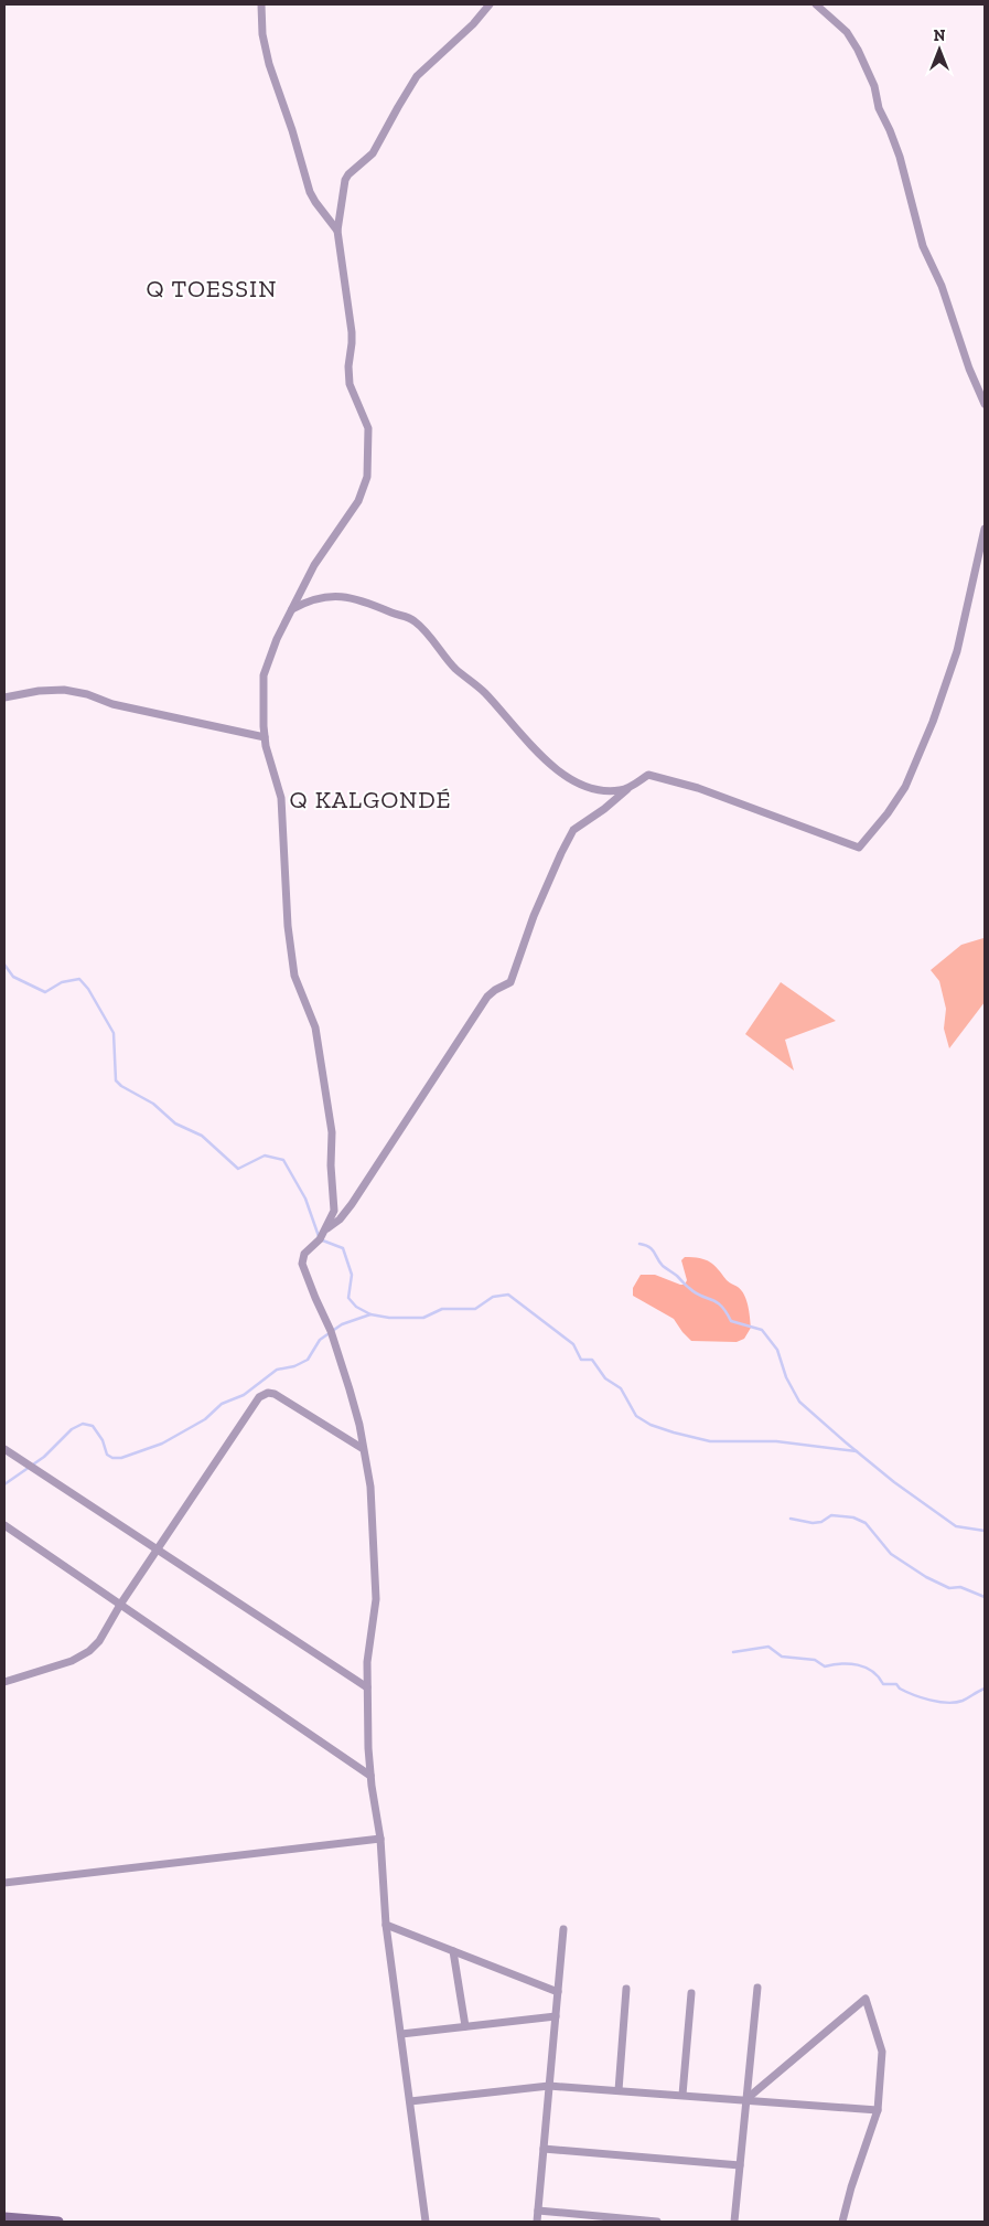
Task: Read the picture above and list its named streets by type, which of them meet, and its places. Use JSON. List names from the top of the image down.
{
  "districts": ["Q TOESSIN", "Q KALGONDÉ"],
  "north": "top"
}
